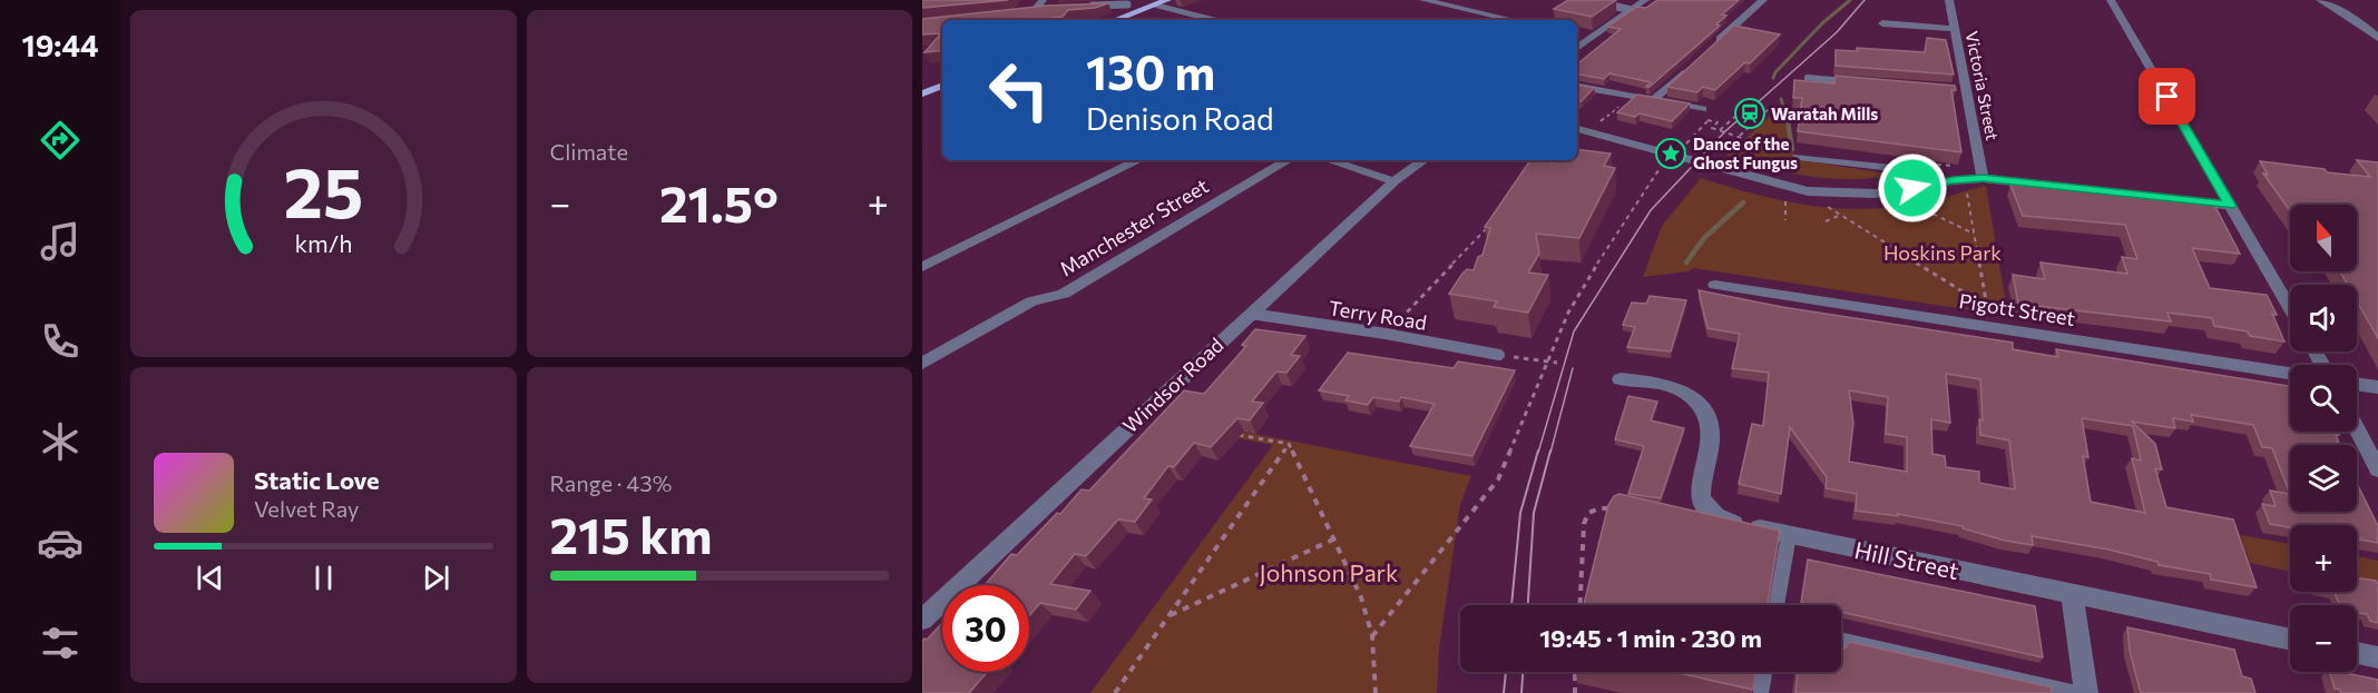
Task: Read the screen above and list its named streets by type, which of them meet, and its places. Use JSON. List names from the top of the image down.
{
  "streets": {
    "street": [
      "Victoria Street",
      "Manchester Street",
      "Pigott Street",
      "Windsor Road",
      "Hill Street"
    ],
    "lane": ["Terry Road"]
  },
  "crossings": [
    ["Terry Road", "Windsor Road"]
  ],
  "parks": ["Hoskins Park", "Johnson Park"],
  "places": {
    "station": ["Waratah Mills"],
    "place": ["Dance of the Ghost Fungus"]
  },
  "north": "top",
  "page": {
    "tabs": "19:44",
    "tile": [
      "Climate",
      ["Range · 43%", "215 km"]
    ],
    "turn": ["130 m", "Denison Road"],
    "heat": ["−", "21.5°", "+"],
    "map_buttons": ["+", "−"],
    "song": ["Static Love", "Velvet Ray"],
    "limit": "30",
    "trip": "19:45 · 1 min · 230 m",
    "gauge": ["25", "km/h"]
  }
}
